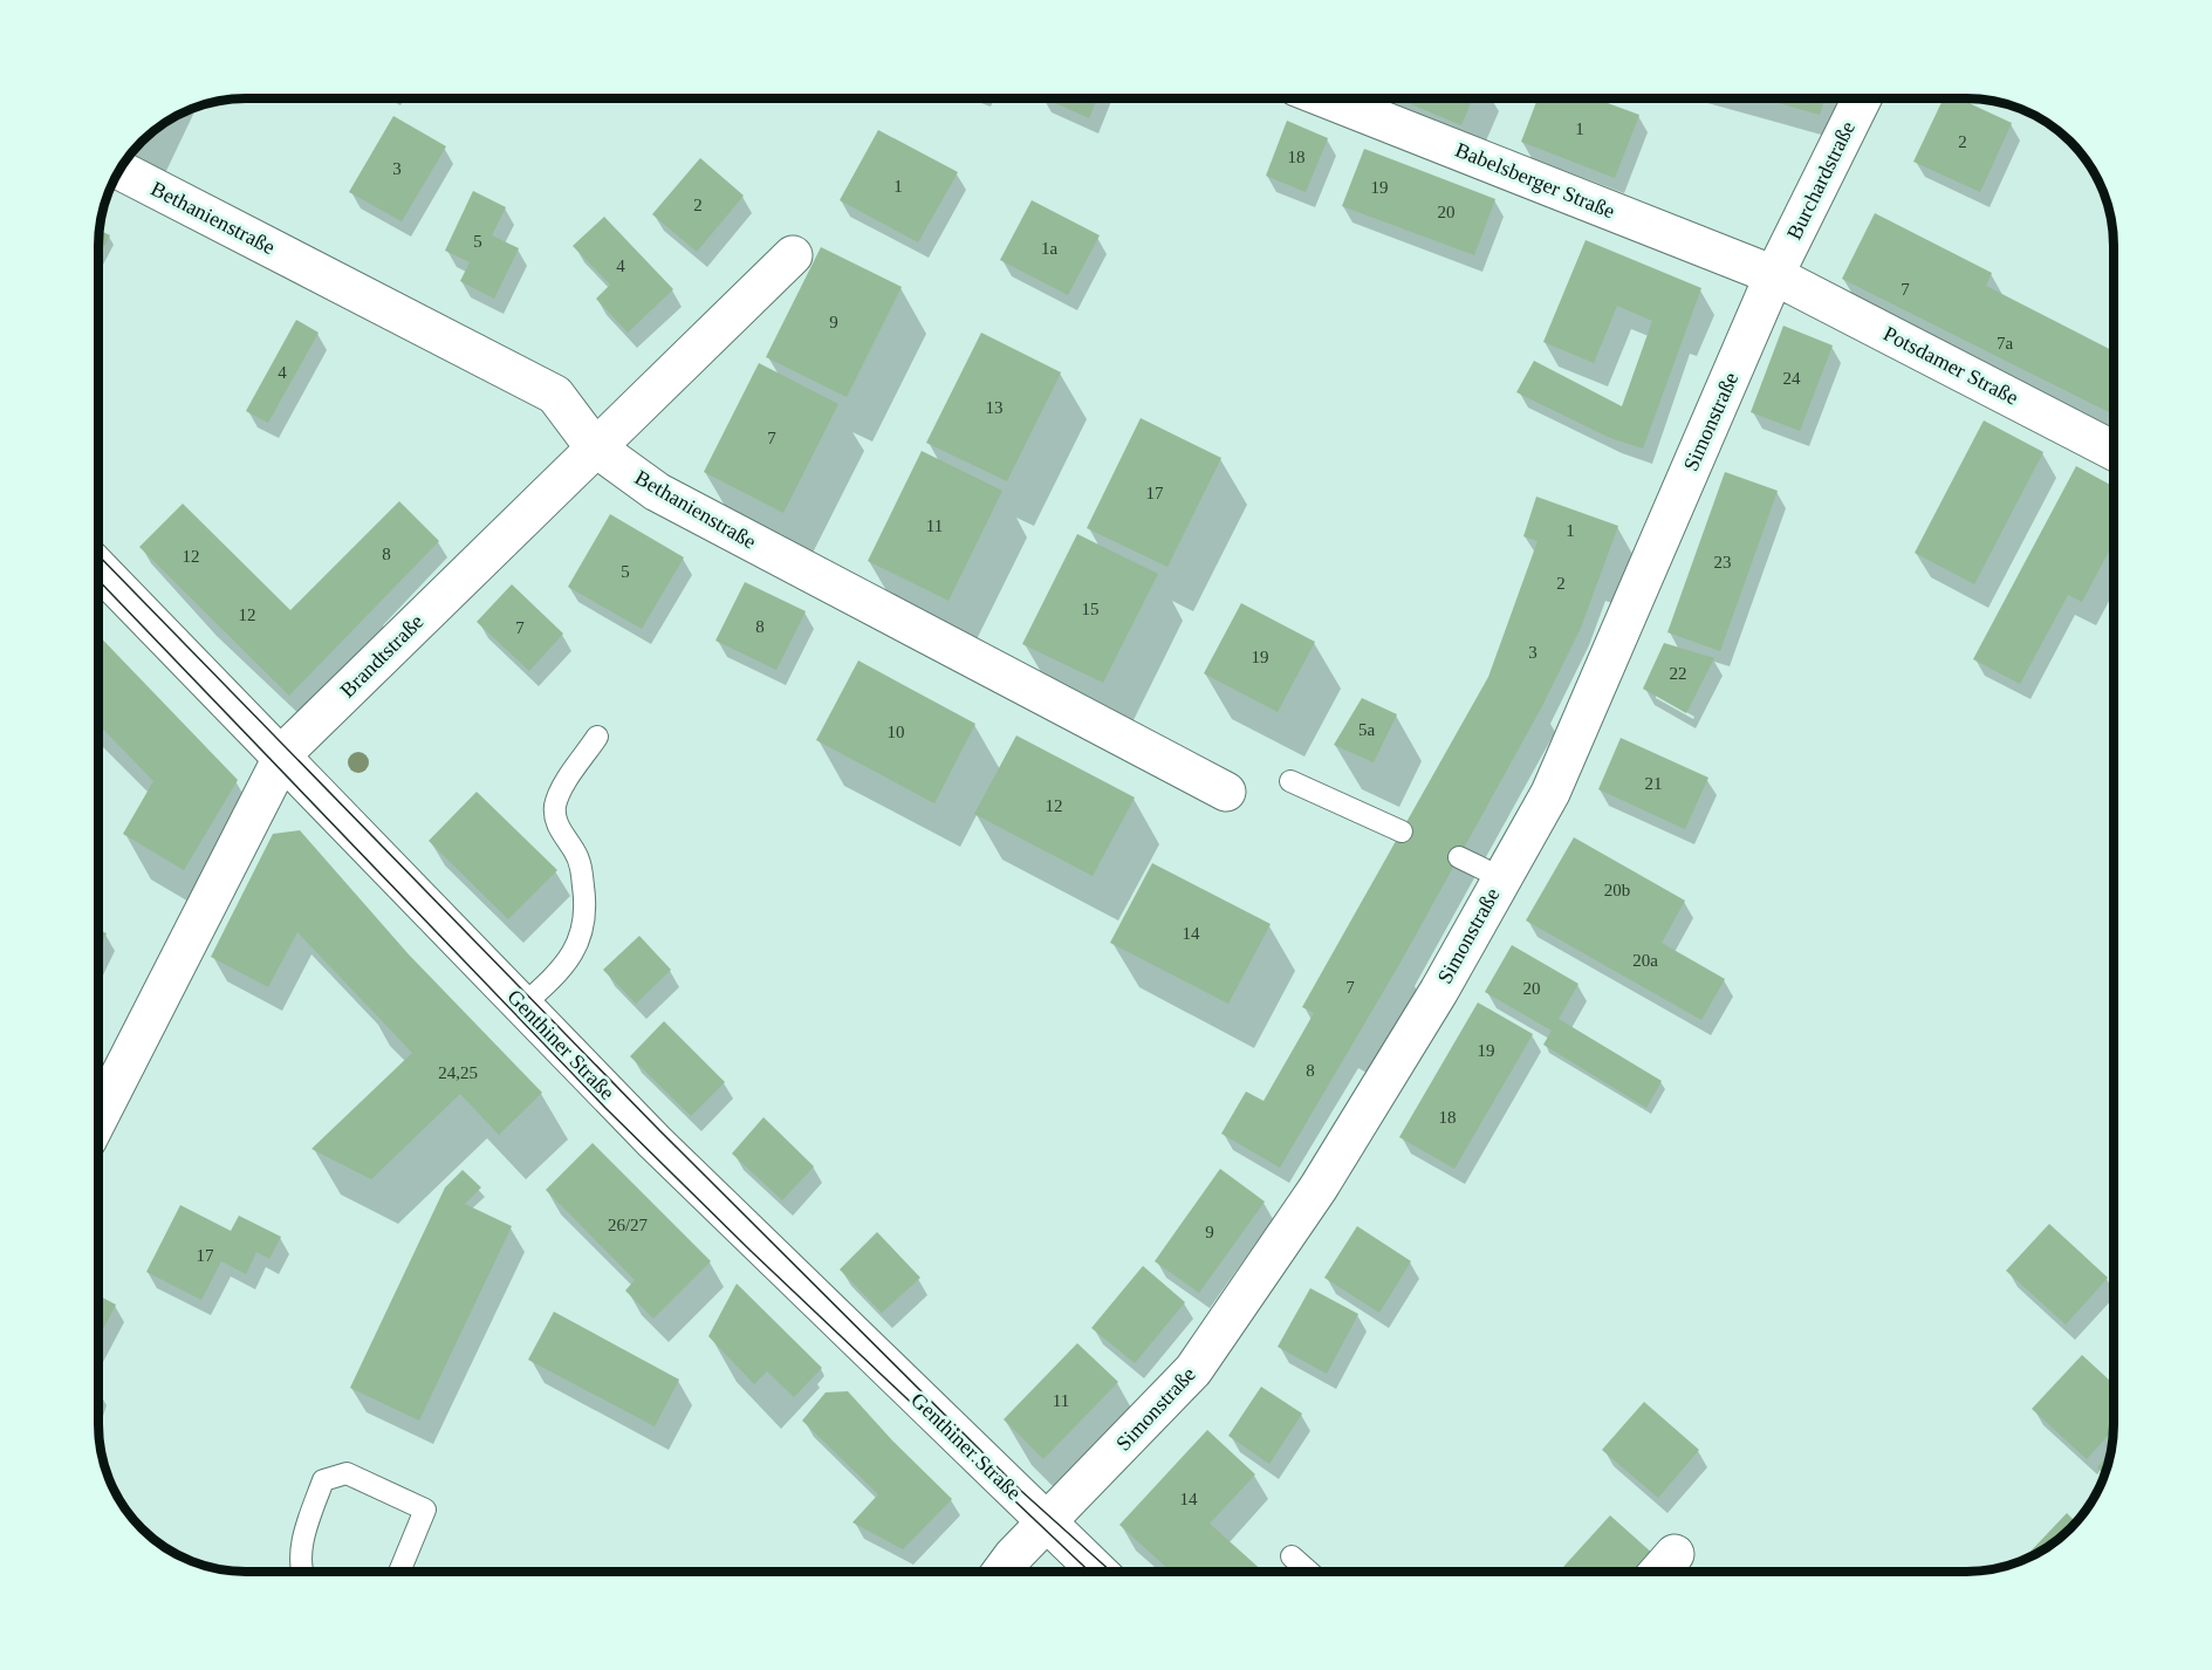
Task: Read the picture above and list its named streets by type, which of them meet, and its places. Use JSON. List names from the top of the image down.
{
  "streets": {
    "street": [
      "Babelsberger Straße",
      "Burchardstraße",
      "Bethanienstraße",
      "Potsdamer Straße",
      "Simonstraße",
      "Brandtstraße",
      "Genthiner Straße"
    ]
  },
  "crossings": [
    ["Babelsberger Straße", "Burchardstraße"],
    ["Babelsberger Straße", "Potsdamer Straße"],
    ["Babelsberger Straße", "Simonstraße"],
    ["Burchardstraße", "Potsdamer Straße"],
    ["Burchardstraße", "Simonstraße"],
    ["Bethanienstraße", "Brandtstraße"],
    ["Potsdamer Straße", "Simonstraße"],
    ["Simonstraße", "Genthiner Straße"],
    ["Brandtstraße", "Genthiner Straße"]
  ],
  "house_numbers": [
    "1",
    "2",
    "18",
    "3",
    "1",
    "19",
    "2",
    "20",
    "5",
    "1a",
    "4",
    "7",
    "9",
    "7a",
    "4",
    "24",
    "13",
    "7",
    "17",
    "11",
    "1",
    "8",
    "12",
    "23",
    "5",
    "2",
    "15",
    "12",
    "8",
    "7",
    "3",
    "19",
    "22",
    "5a",
    "10",
    "21",
    "12",
    "20b",
    "14",
    "20a",
    "7",
    "20",
    "19",
    "8",
    "24,25",
    "18",
    "26/27",
    "9",
    "17",
    "11",
    "14"
  ]
}
